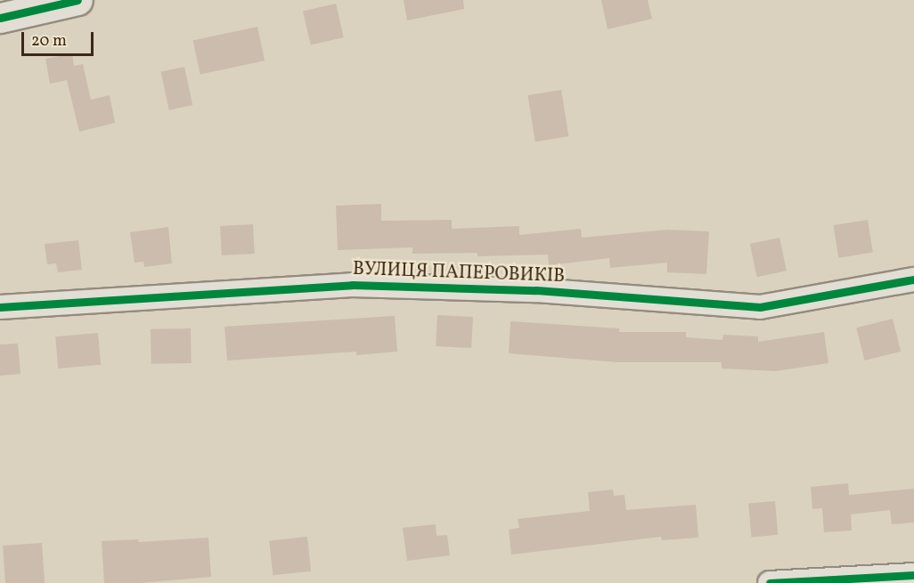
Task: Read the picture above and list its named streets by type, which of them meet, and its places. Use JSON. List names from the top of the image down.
{
  "streets": {
    "street": ["ВУЛИЦЯ ПАПЕРОВИКІВ"]
  },
  "scale_bar": "20 m"
}
